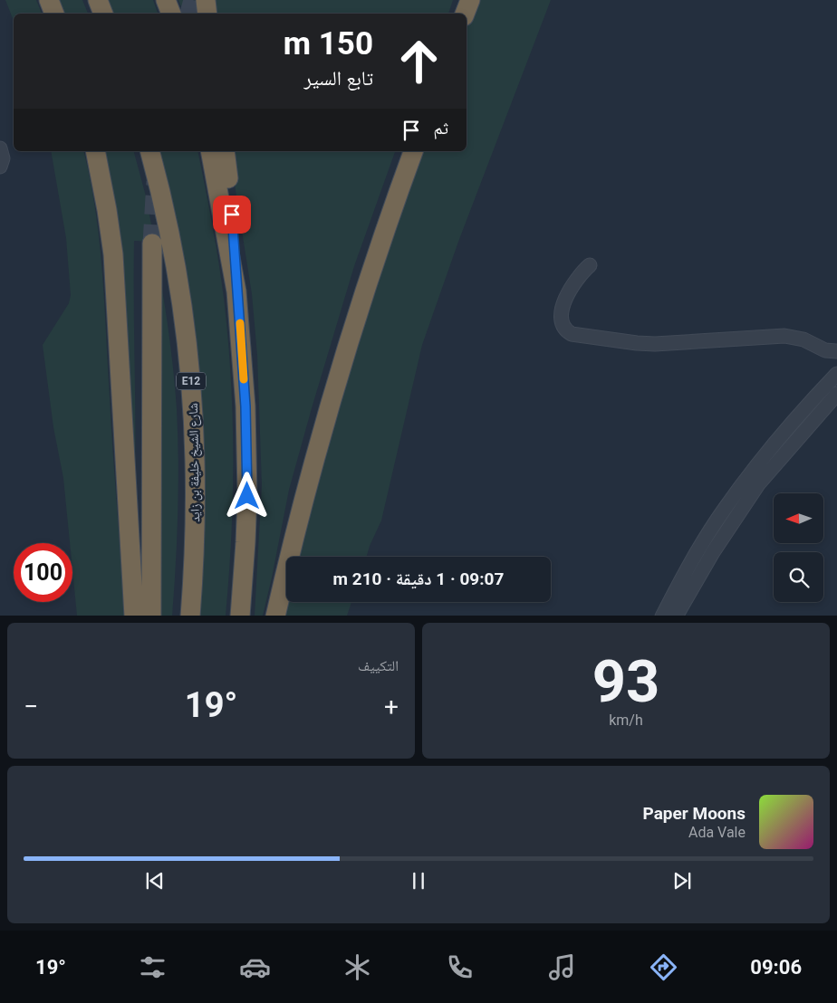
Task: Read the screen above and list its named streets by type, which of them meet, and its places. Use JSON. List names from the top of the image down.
{
  "streets": {
    "highway": ["E12", "شارع الشيخ خليفة بن زايد"]
  },
  "north": "left",
  "page": {
    "turn": ["150 m", "تابع السير"],
    "then": "ثم",
    "limit": "100",
    "trip": "09:07 · 1 دقيقة · 210 m",
    "tile": [
      ["93", "km/h"],
      "التكييف"
    ],
    "heat": ["−", "19°", "+"],
    "song": ["Paper Moons", "Ada Vale"],
    "tabs": ["09:06", "19°"]
  }
}
